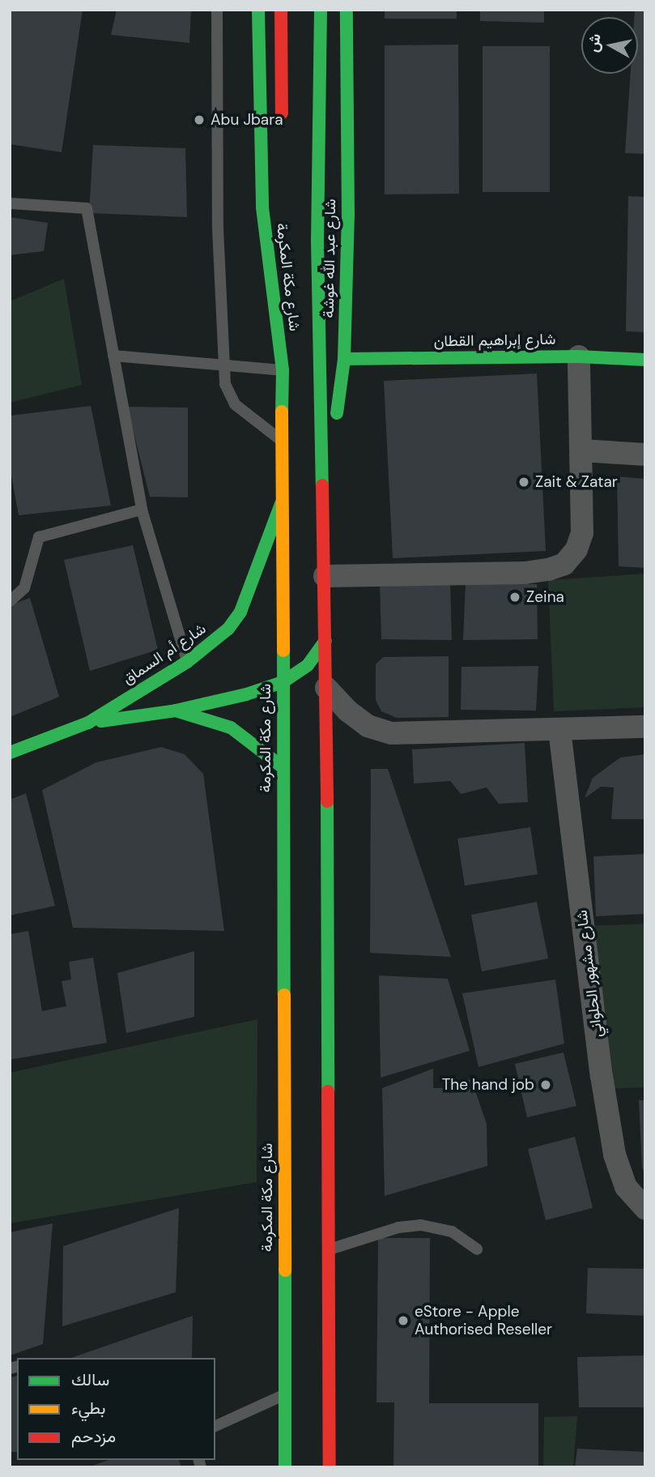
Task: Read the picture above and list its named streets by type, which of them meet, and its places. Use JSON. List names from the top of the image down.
{
  "streets": {
    "main road": [
      "شارع عبد الله غوشة",
      "شارع مكة المكرمة",
      "شارع إبراهيم القطان",
      "شارع أم السماق"
    ],
    "street": ["شارع مشهور الحلواني"]
  },
  "crossings": [
    ["شارع عبد الله غوشة", "شارع مكة المكرمة"],
    ["شارع عبد الله غوشة", "شارع إبراهيم القطان"],
    ["شارع مكة المكرمة", "شارع أم السماق"]
  ],
  "places": [
    "Abu Jbara",
    "Zait & Zatar",
    "Zeina",
    "The hand job",
    "eStore - Apple Authorised Reseller"
  ],
  "legend": ["سالك", "بطيء", "مزدحم"],
  "north": "left"
}
